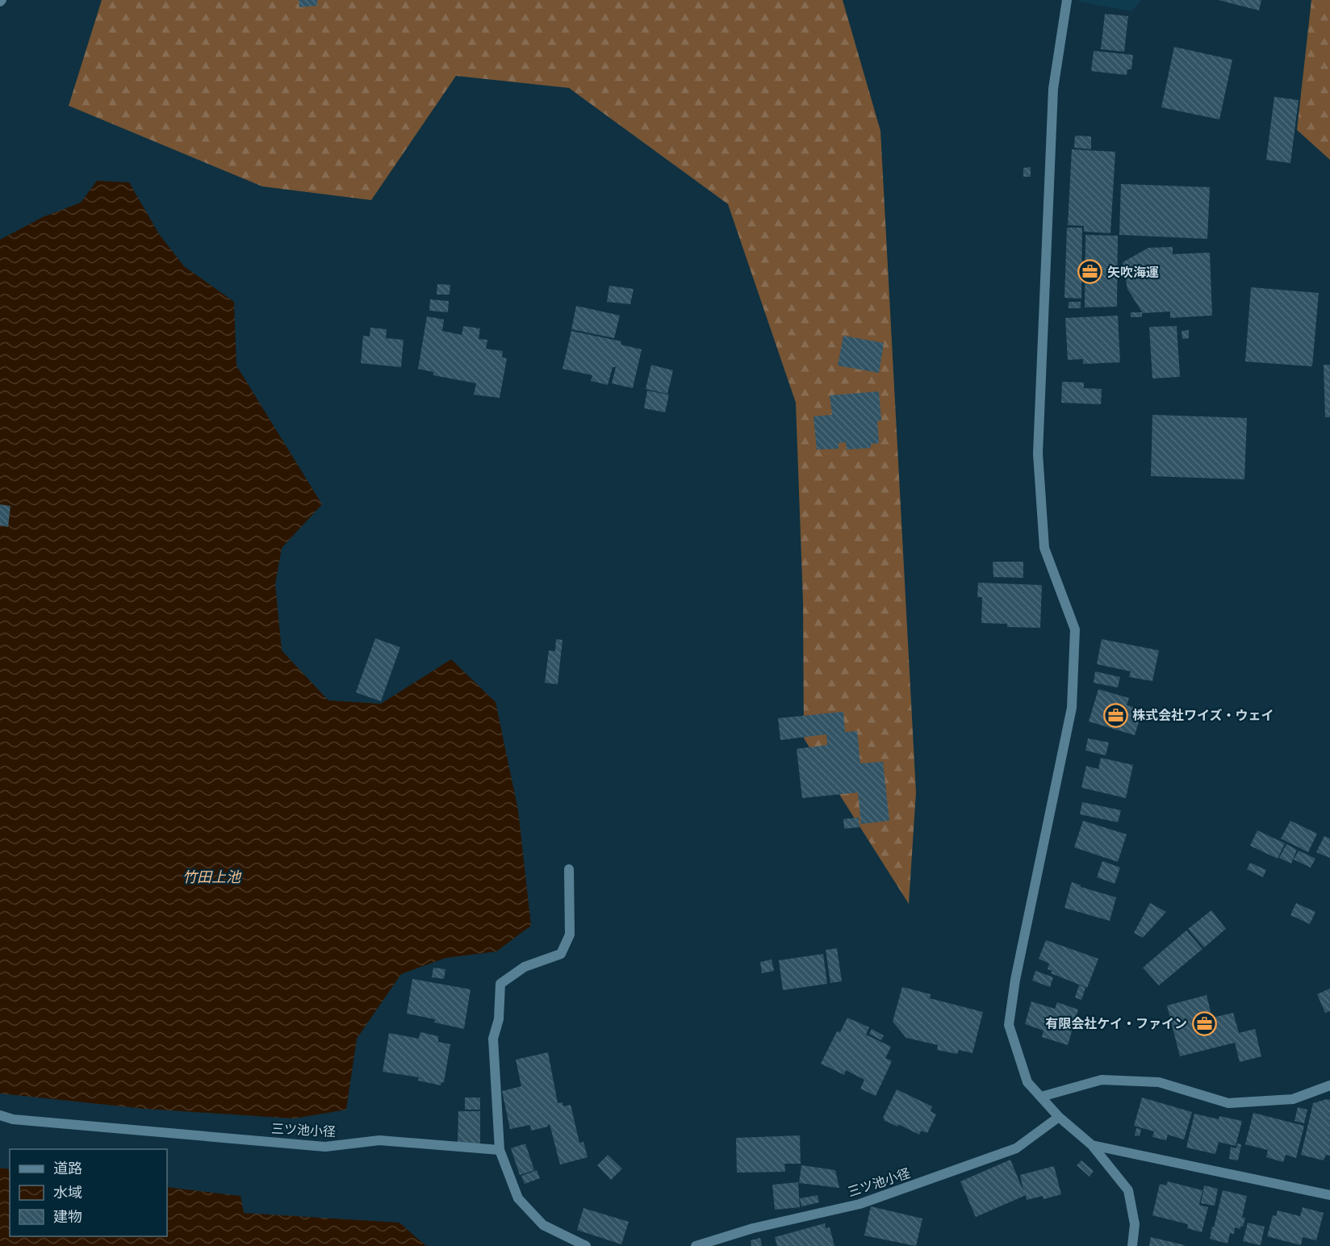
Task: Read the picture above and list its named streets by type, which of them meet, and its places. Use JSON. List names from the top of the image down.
{
  "streets": {
    "street": ["三ツ池小径"]
  },
  "water": ["竹田上池"],
  "places": {
    "office": ["矢吹海運", "株式会社ワイズ・ウェイ", "有限会社ケイ・ファイン"]
  },
  "legend": ["道路", "水域", "建物"]
}
